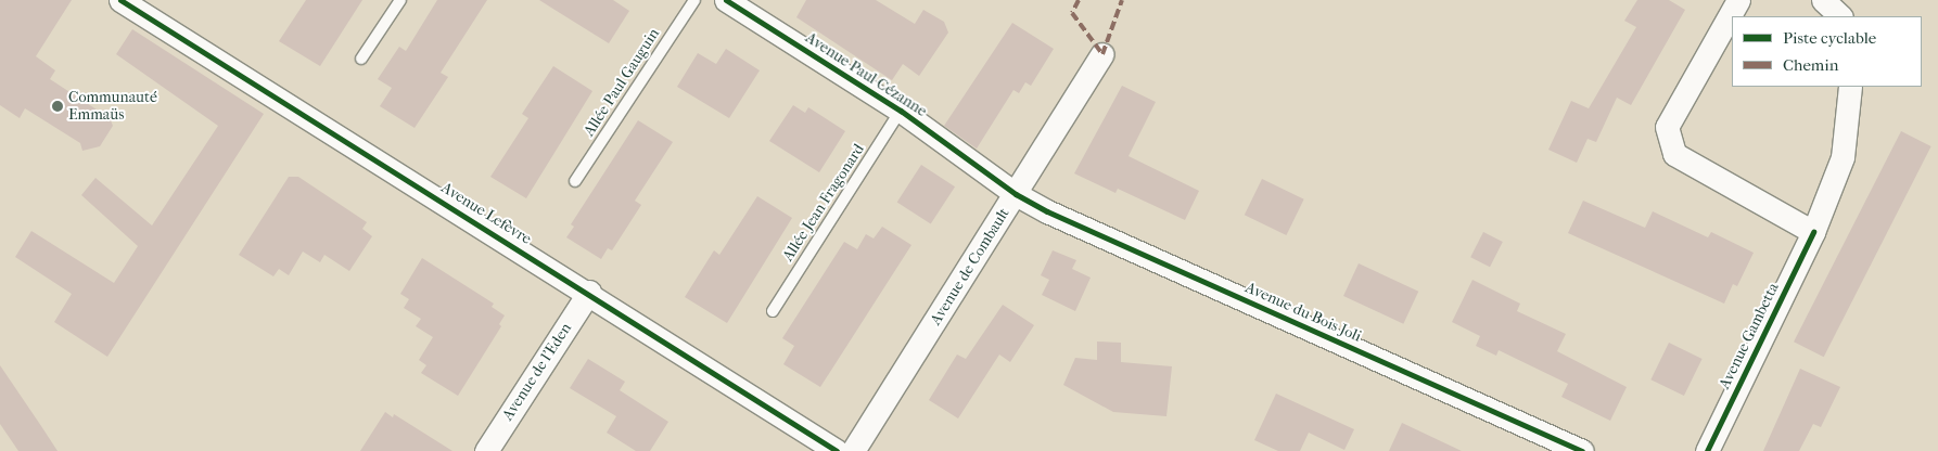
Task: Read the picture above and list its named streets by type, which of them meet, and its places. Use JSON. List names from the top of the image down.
{
  "streets": {
    "street": [
      "Avenue Paul Cézanne",
      "Avenue Lefèvre",
      "Avenue de Combault",
      "Avenue du Bois Joli",
      "Avenue Gambetta",
      "Avenue de l'Eden"
    ],
    "lane": ["Allée Paul Gauguin", "Allée Jean Fragonard"]
  },
  "crossings": [
    ["Avenue Paul Cézanne", "Allée Jean Fragonard"],
    ["Avenue Paul Cézanne", "Avenue de Combault"],
    ["Avenue Paul Cézanne", "Avenue du Bois Joli"],
    ["Avenue Lefèvre", "Avenue de l'Eden"],
    ["Avenue de Combault", "Avenue du Bois Joli"]
  ],
  "places": ["Communauté Emmaüs"],
  "legend": ["Piste cyclable", "Chemin"]
}
